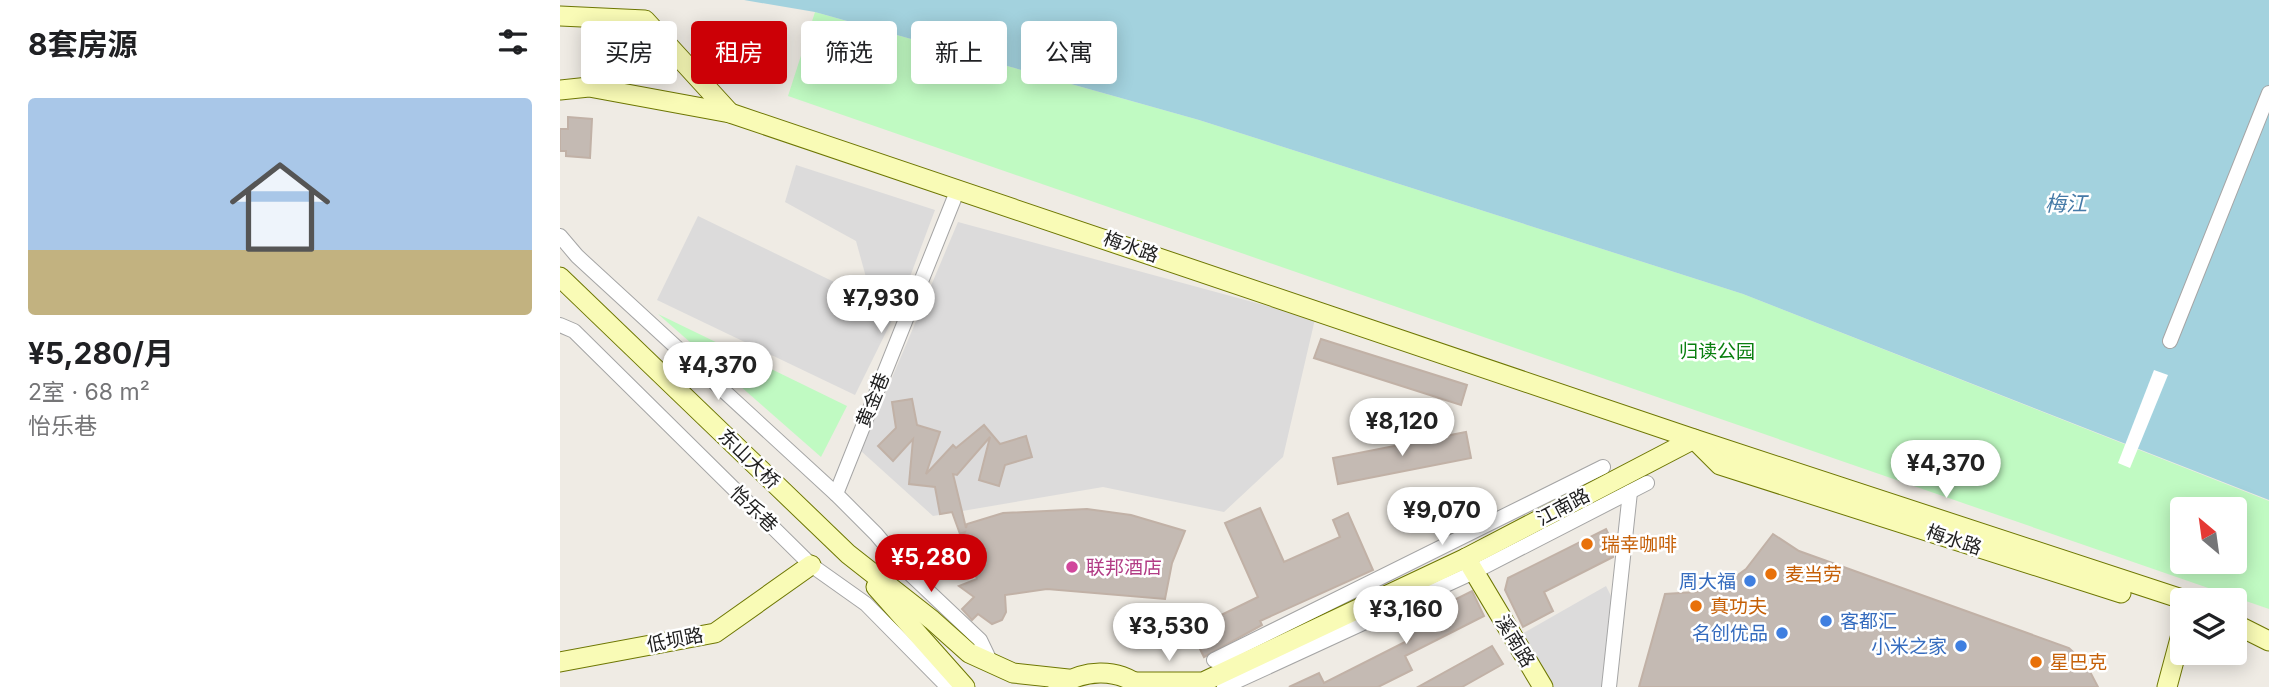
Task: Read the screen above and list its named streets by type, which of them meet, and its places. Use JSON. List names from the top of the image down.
{
  "streets": {
    "main road": [
      "梅水路",
      "东山大桥",
      "江南路",
      "低坝路",
      "溪南路"
    ],
    "street": ["黄金巷", "怡乐巷"]
  },
  "crossings": [
    ["梅水路", "黄金巷"],
    ["梅水路", "江南路"],
    ["东山大桥", "江南路"],
    ["江南路", "溪南路"],
    ["怡乐巷", "低坝路"]
  ],
  "water": ["梅江"],
  "parks": ["归读公园"],
  "places": [
    "瑞幸咖啡",
    "联邦酒店",
    "麦当劳",
    "周大福",
    "真功夫",
    "客都汇",
    "名创优品",
    "小米之家",
    "星巴克"
  ],
  "north": "top left",
  "page": {
    "heading": "8套房源",
    "chip": [
      "买房",
      "租房",
      "筛选",
      "新上",
      "公寓"
    ],
    "list": [
      {
        "name": "¥5,280/月",
        "note": "2室 · 68 m² · 怡乐巷"
      }
    ],
    "price": [
      "¥7,930",
      "¥4,370",
      "¥8,120",
      "¥4,370",
      "¥9,070",
      "¥5,280",
      "¥3,160",
      "¥3,530"
    ]
  }
}
